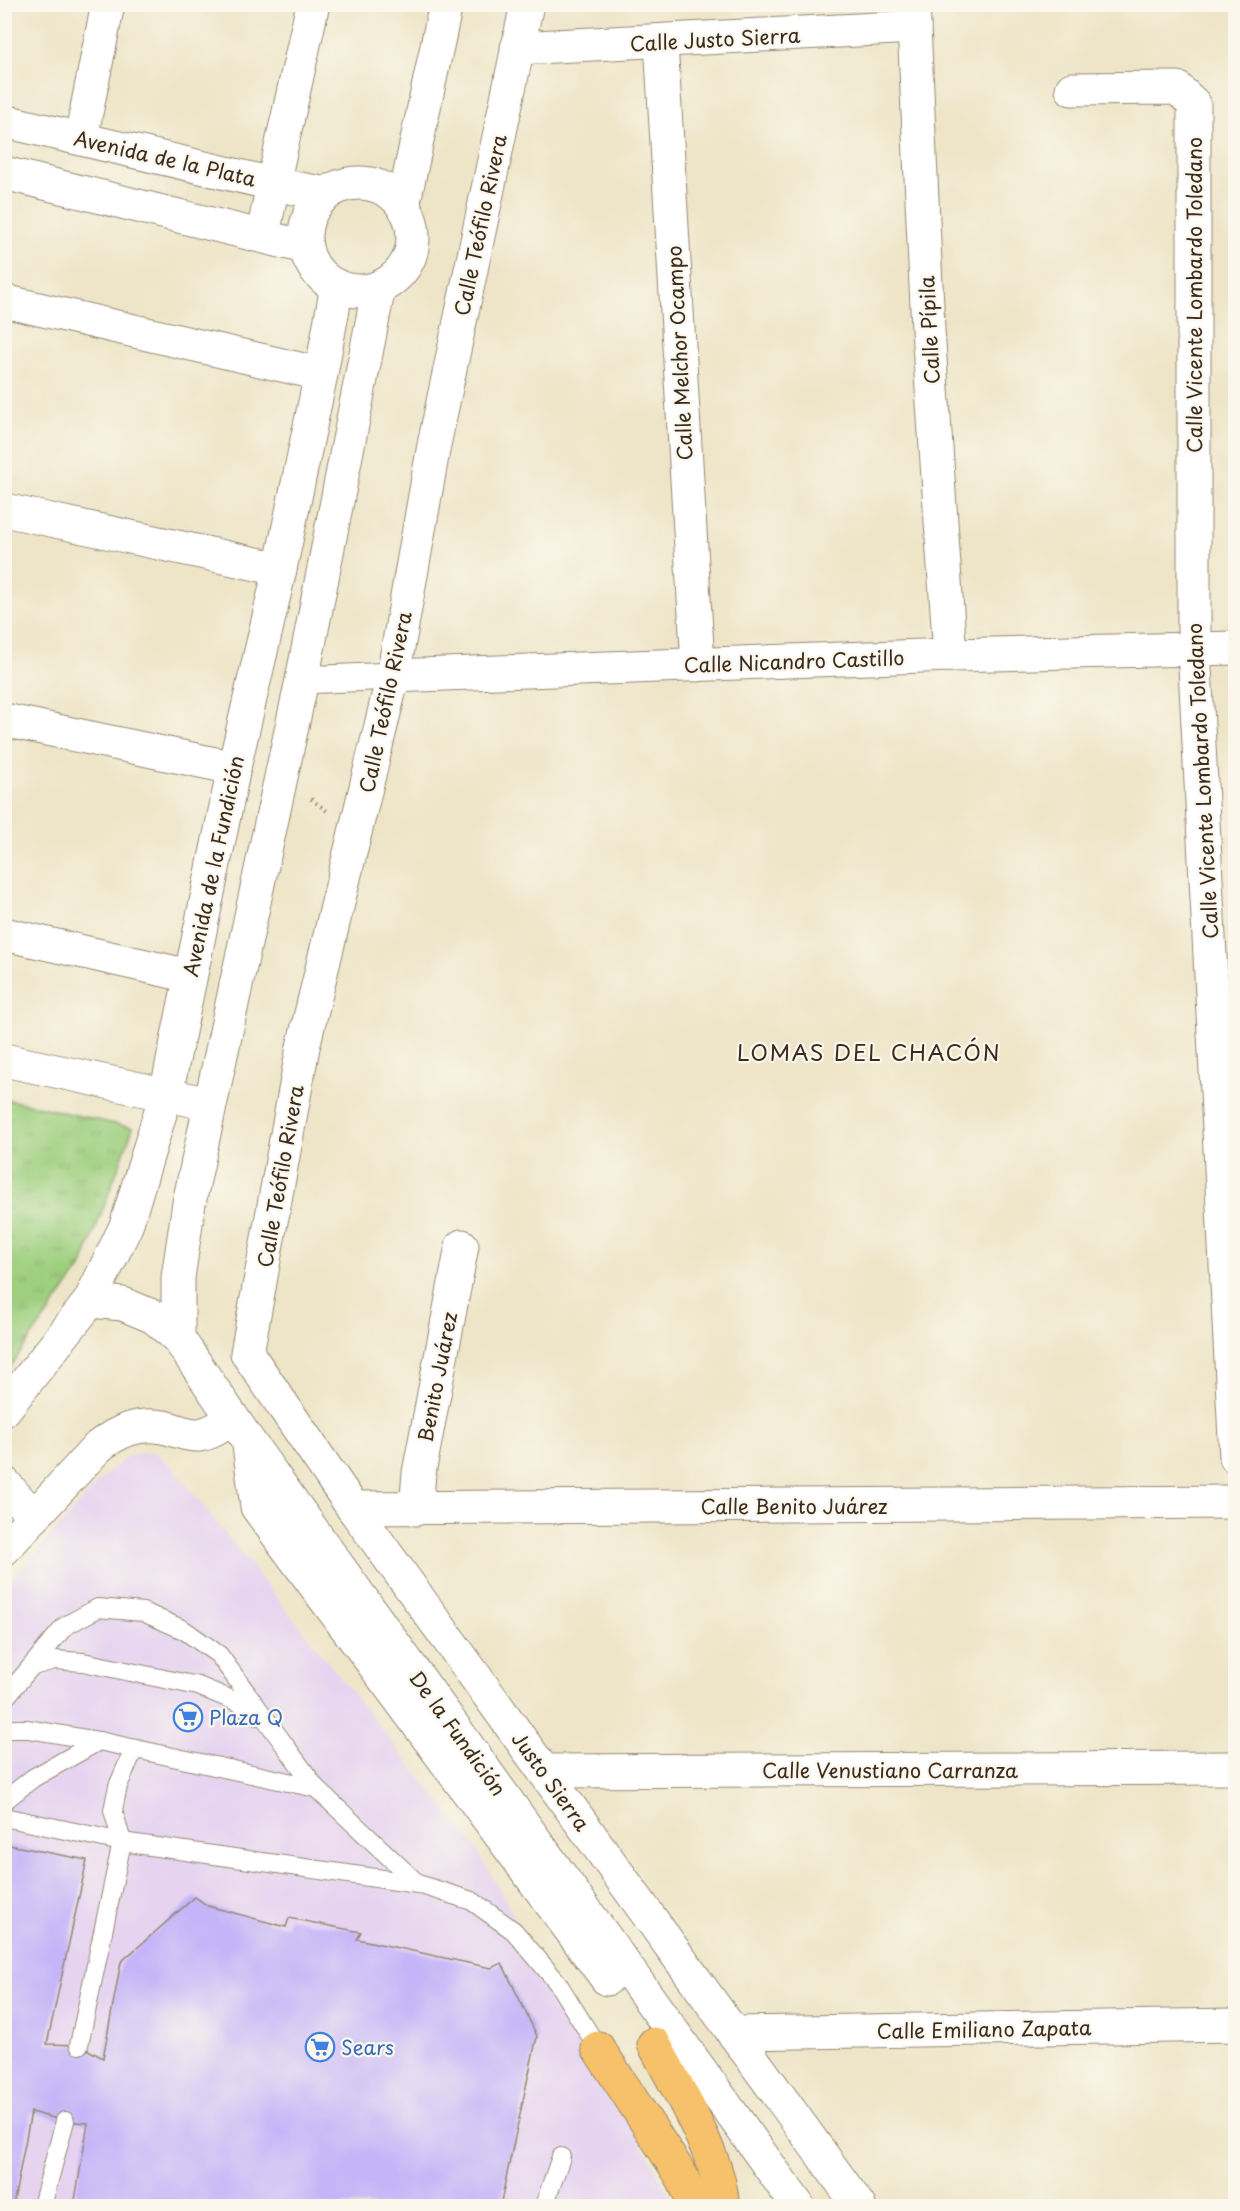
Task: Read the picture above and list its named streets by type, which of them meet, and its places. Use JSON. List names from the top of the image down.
{
  "streets": {
    "street": [
      "Calle Justo Sierra",
      "Avenida de la Plata",
      "Calle Teófilo Rivera",
      "Calle Vicente Lombardo Toledano",
      "Calle Pípila",
      "Calle Melchor Ocampo",
      "Calle Nicandro Castillo",
      "Avenida de la Fundición",
      "Benito Juárez",
      "Calle Benito Juárez",
      "De la Fundición",
      "Calle Venustiano Carranza",
      "Justo Sierra",
      "Calle Emiliano Zapata"
    ]
  },
  "crossings": [
    ["Calle Justo Sierra", "Calle Teófilo Rivera"],
    ["Calle Justo Sierra", "Calle Pípila"],
    ["Calle Justo Sierra", "Calle Melchor Ocampo"],
    ["Avenida de la Plata", "Avenida de la Fundición"],
    ["Calle Teófilo Rivera", "Calle Nicandro Castillo"],
    ["Calle Teófilo Rivera", "Justo Sierra"],
    ["Calle Vicente Lombardo Toledano", "Calle Nicandro Castillo"],
    ["Calle Pípila", "Calle Nicandro Castillo"],
    ["Calle Melchor Ocampo", "Calle Nicandro Castillo"],
    ["Avenida de la Fundición", "De la Fundición"],
    ["Benito Juárez", "Calle Benito Juárez"],
    ["Calle Benito Juárez", "Justo Sierra"],
    ["Calle Venustiano Carranza", "Justo Sierra"],
    ["Justo Sierra", "Calle Emiliano Zapata"]
  ],
  "districts": ["LOMAS DEL CHACÓN"],
  "places": {
    "supermarket": ["Plaza Q", "Sears"]
  }
}
